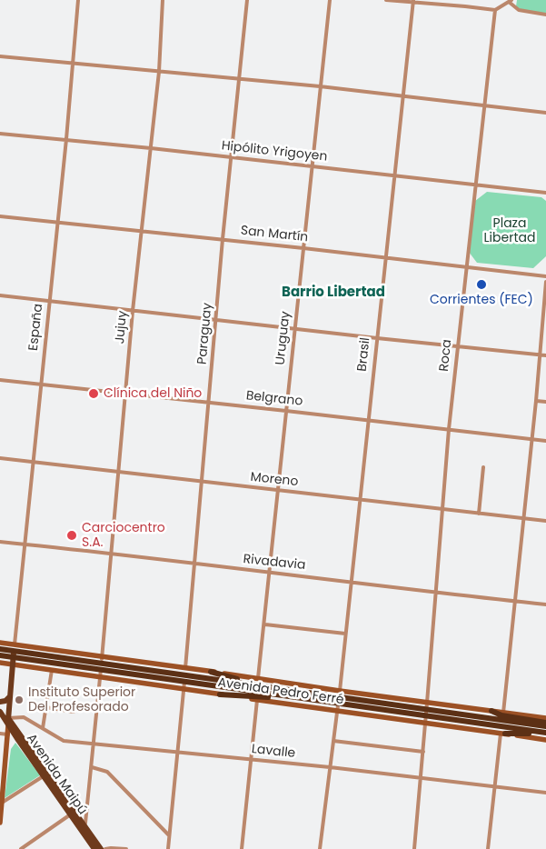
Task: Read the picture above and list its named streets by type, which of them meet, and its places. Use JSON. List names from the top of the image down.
{
  "streets": {
    "highway": ["Avenida Pedro Ferré"],
    "main road": ["España", "Avenida Maipú"],
    "street": [
      "Hipólito Yrigoyen",
      "San Martín",
      "Jujuy",
      "Paraguay",
      "Uruguay",
      "Brasil",
      "Roca",
      "Belgrano",
      "Moreno",
      "Rivadavia",
      "Lavalle"
    ]
  },
  "crossings": [
    ["Hipólito Yrigoyen", "España"],
    ["Hipólito Yrigoyen", "Jujuy"],
    ["Hipólito Yrigoyen", "Paraguay"],
    ["Hipólito Yrigoyen", "Uruguay"],
    ["Hipólito Yrigoyen", "Brasil"],
    ["Hipólito Yrigoyen", "Roca"],
    ["San Martín", "España"],
    ["San Martín", "Jujuy"],
    ["San Martín", "Paraguay"],
    ["San Martín", "Uruguay"],
    ["San Martín", "Brasil"],
    ["San Martín", "Roca"],
    ["España", "Belgrano"],
    ["España", "Moreno"],
    ["España", "Rivadavia"],
    ["España", "Avenida Pedro Ferré"],
    ["Jujuy", "Belgrano"],
    ["Jujuy", "Moreno"],
    ["Jujuy", "Rivadavia"],
    ["Jujuy", "Avenida Pedro Ferré"],
    ["Jujuy", "Lavalle"],
    ["Jujuy", "Avenida Maipú"],
    ["Paraguay", "Belgrano"],
    ["Paraguay", "Moreno"],
    ["Paraguay", "Rivadavia"],
    ["Paraguay", "Avenida Pedro Ferré"],
    ["Paraguay", "Lavalle"],
    ["Uruguay", "Belgrano"],
    ["Uruguay", "Moreno"],
    ["Uruguay", "Rivadavia"],
    ["Uruguay", "Avenida Pedro Ferré"],
    ["Brasil", "Belgrano"],
    ["Brasil", "Moreno"],
    ["Brasil", "Rivadavia"],
    ["Brasil", "Avenida Pedro Ferré"],
    ["Brasil", "Lavalle"],
    ["Roca", "Belgrano"],
    ["Roca", "Moreno"],
    ["Roca", "Rivadavia"],
    ["Roca", "Avenida Pedro Ferré"],
    ["Roca", "Lavalle"],
    ["Lavalle", "Avenida Maipú"]
  ],
  "districts": ["Barrio Libertad"],
  "parks": ["Plaza Libertad"],
  "places": [
    "Corrientes (FEC)",
    "Clínica del Niño",
    "Carciocentro S.A.",
    "Instituto Superior Del Profesorado"
  ]
}
